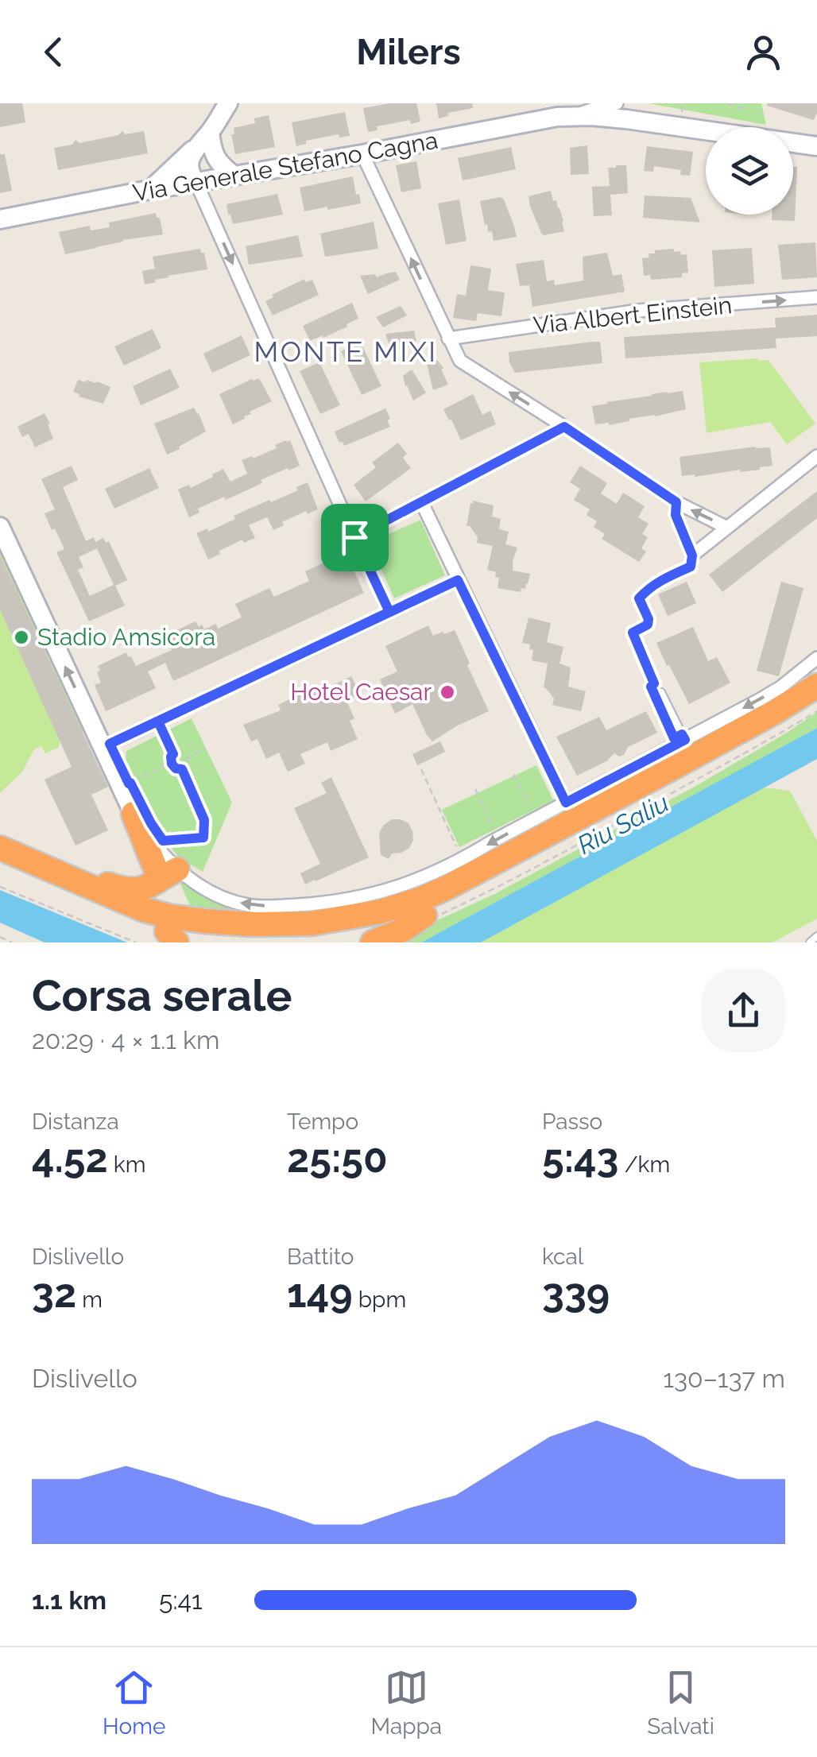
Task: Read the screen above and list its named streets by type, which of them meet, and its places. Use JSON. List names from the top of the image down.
{
  "streets": {
    "street": ["Via Generale Stefano Cagna", "Via Albert Einstein"]
  },
  "one_way": ["Via Albert Einstein"],
  "districts": ["MONTE MIXI"],
  "water": ["Riu Saliu"],
  "places": ["Stadio Amsicora", "Hotel Caesar"],
  "page": {
    "header": "Milers",
    "heading": ["Corsa serale", "20:29 · 4 × 1.1 km"],
    "stats": [
      ["Distanza", "4.52 km"],
      ["Tempo", "25:50"],
      ["Passo", "5:43 /km"],
      ["Dislivello", "32 m"],
      ["Battito", "149 bpm"],
      ["kcal", "339"]
    ],
    "chart": ["Dislivello", "130–137 m"],
    "list": [
      {
        "name": "1.1 km",
        "note": "5:41"
      }
    ],
    "tabs": ["Home", "Mappa", "Salvati"]
  }
}
